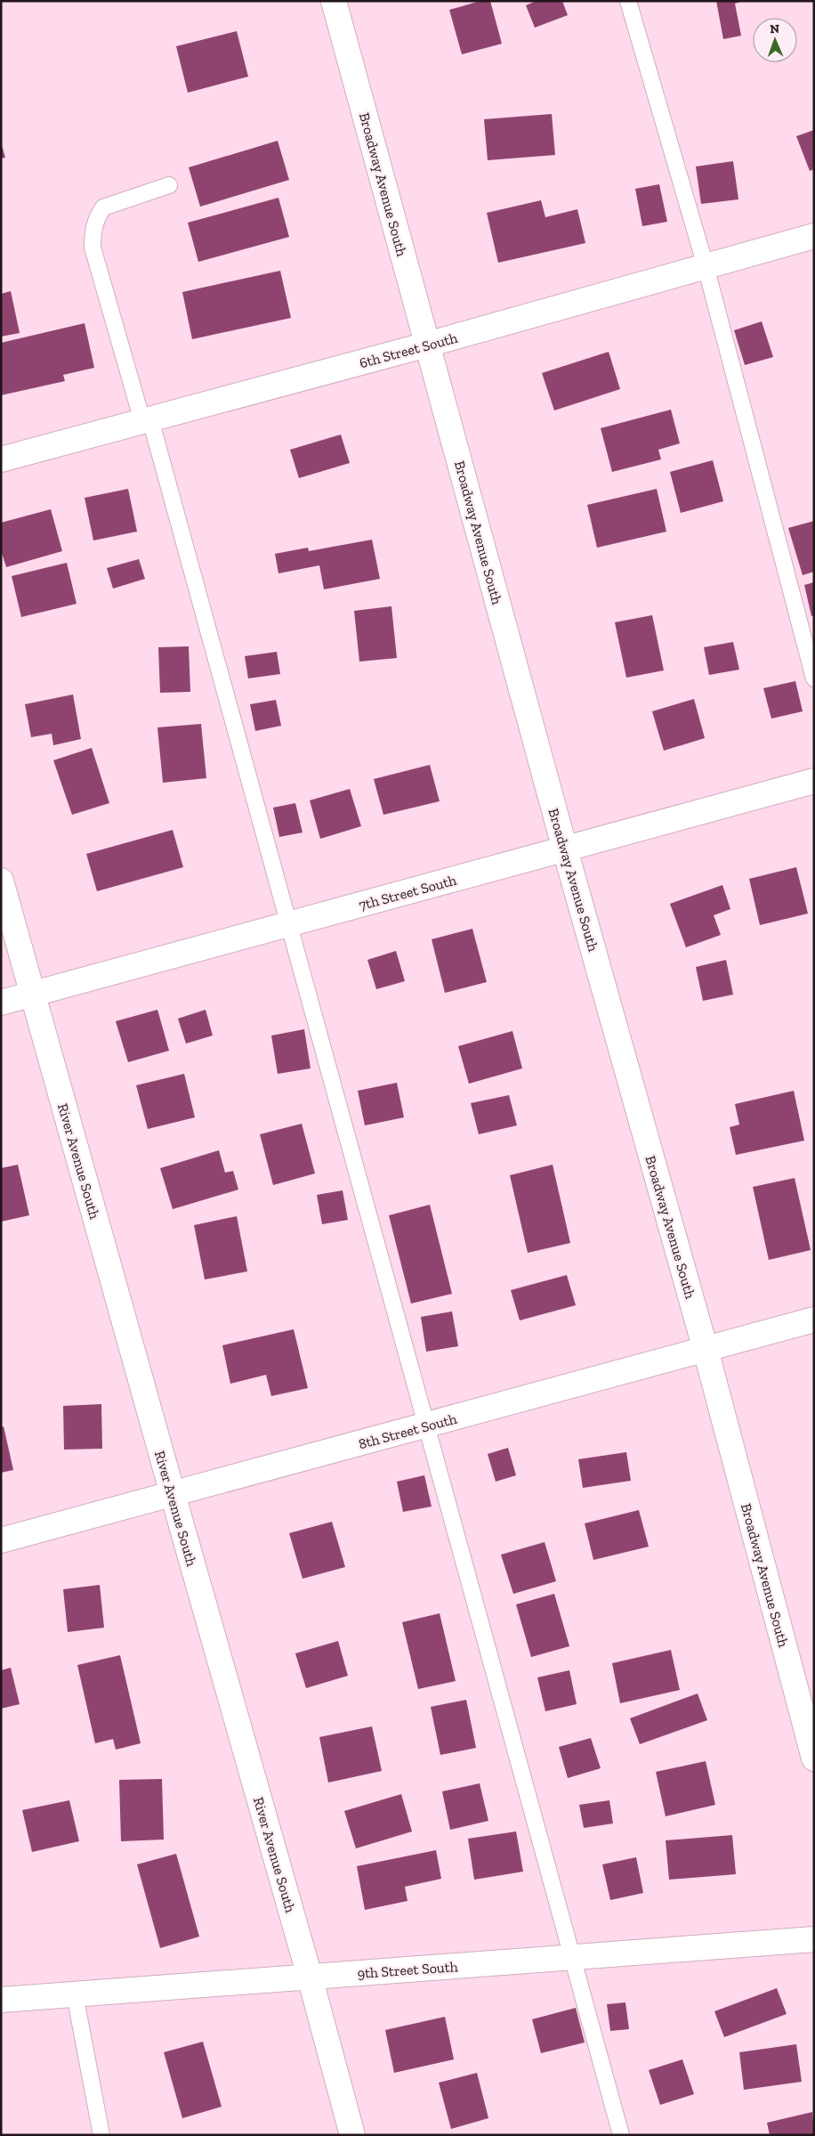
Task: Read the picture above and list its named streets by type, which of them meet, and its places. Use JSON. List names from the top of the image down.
{
  "streets": {
    "street": [
      "Broadway Avenue South",
      "6th Street South",
      "7th Street South",
      "River Avenue South",
      "8th Street South",
      "9th Street South"
    ]
  },
  "crossings": [
    ["Broadway Avenue South", "6th Street South"],
    ["Broadway Avenue South", "7th Street South"],
    ["Broadway Avenue South", "8th Street South"],
    ["7th Street South", "River Avenue South"],
    ["River Avenue South", "8th Street South"],
    ["River Avenue South", "9th Street South"]
  ],
  "north": "top"
}
